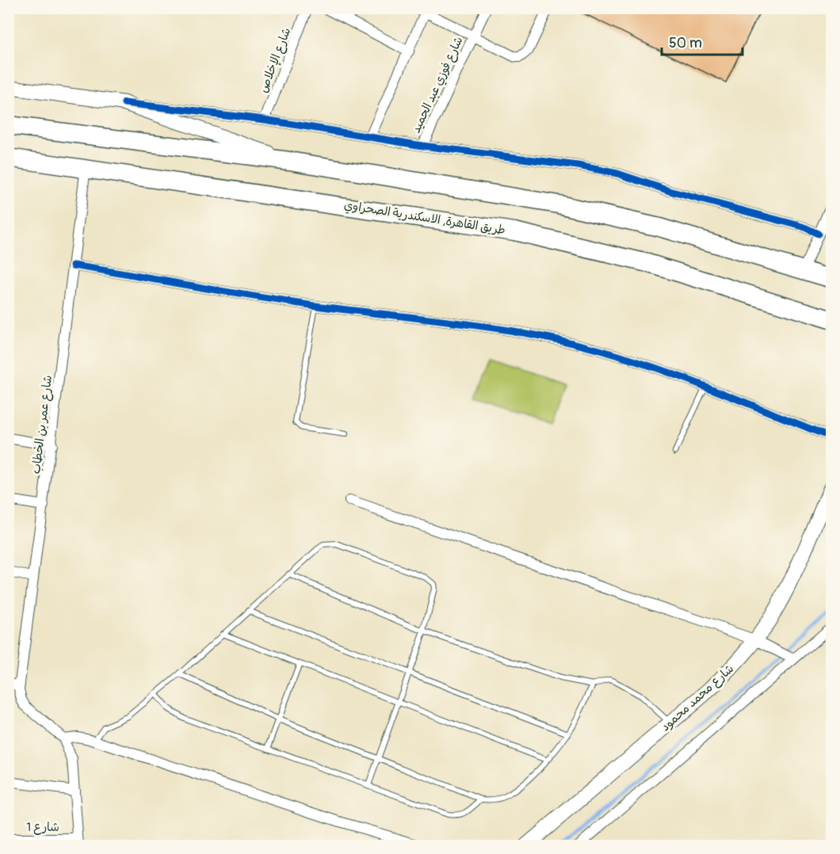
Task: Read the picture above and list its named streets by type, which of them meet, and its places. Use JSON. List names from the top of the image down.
{
  "streets": {
    "highway": ["طريق القاهرة, الاسكندرية الصحراوي"],
    "street": [
      "شارع الإخلاص",
      "شارع فوزي عبد الحميد",
      "شارع عمر بن الخطاب",
      "شارع محمد محمود",
      "شارع 1"
    ]
  },
  "crossings": [
    ["طريق القاهرة, الاسكندرية الصحراوي", "شارع عمر بن الخطاب"]
  ],
  "scale_bar": "50 m"
}
